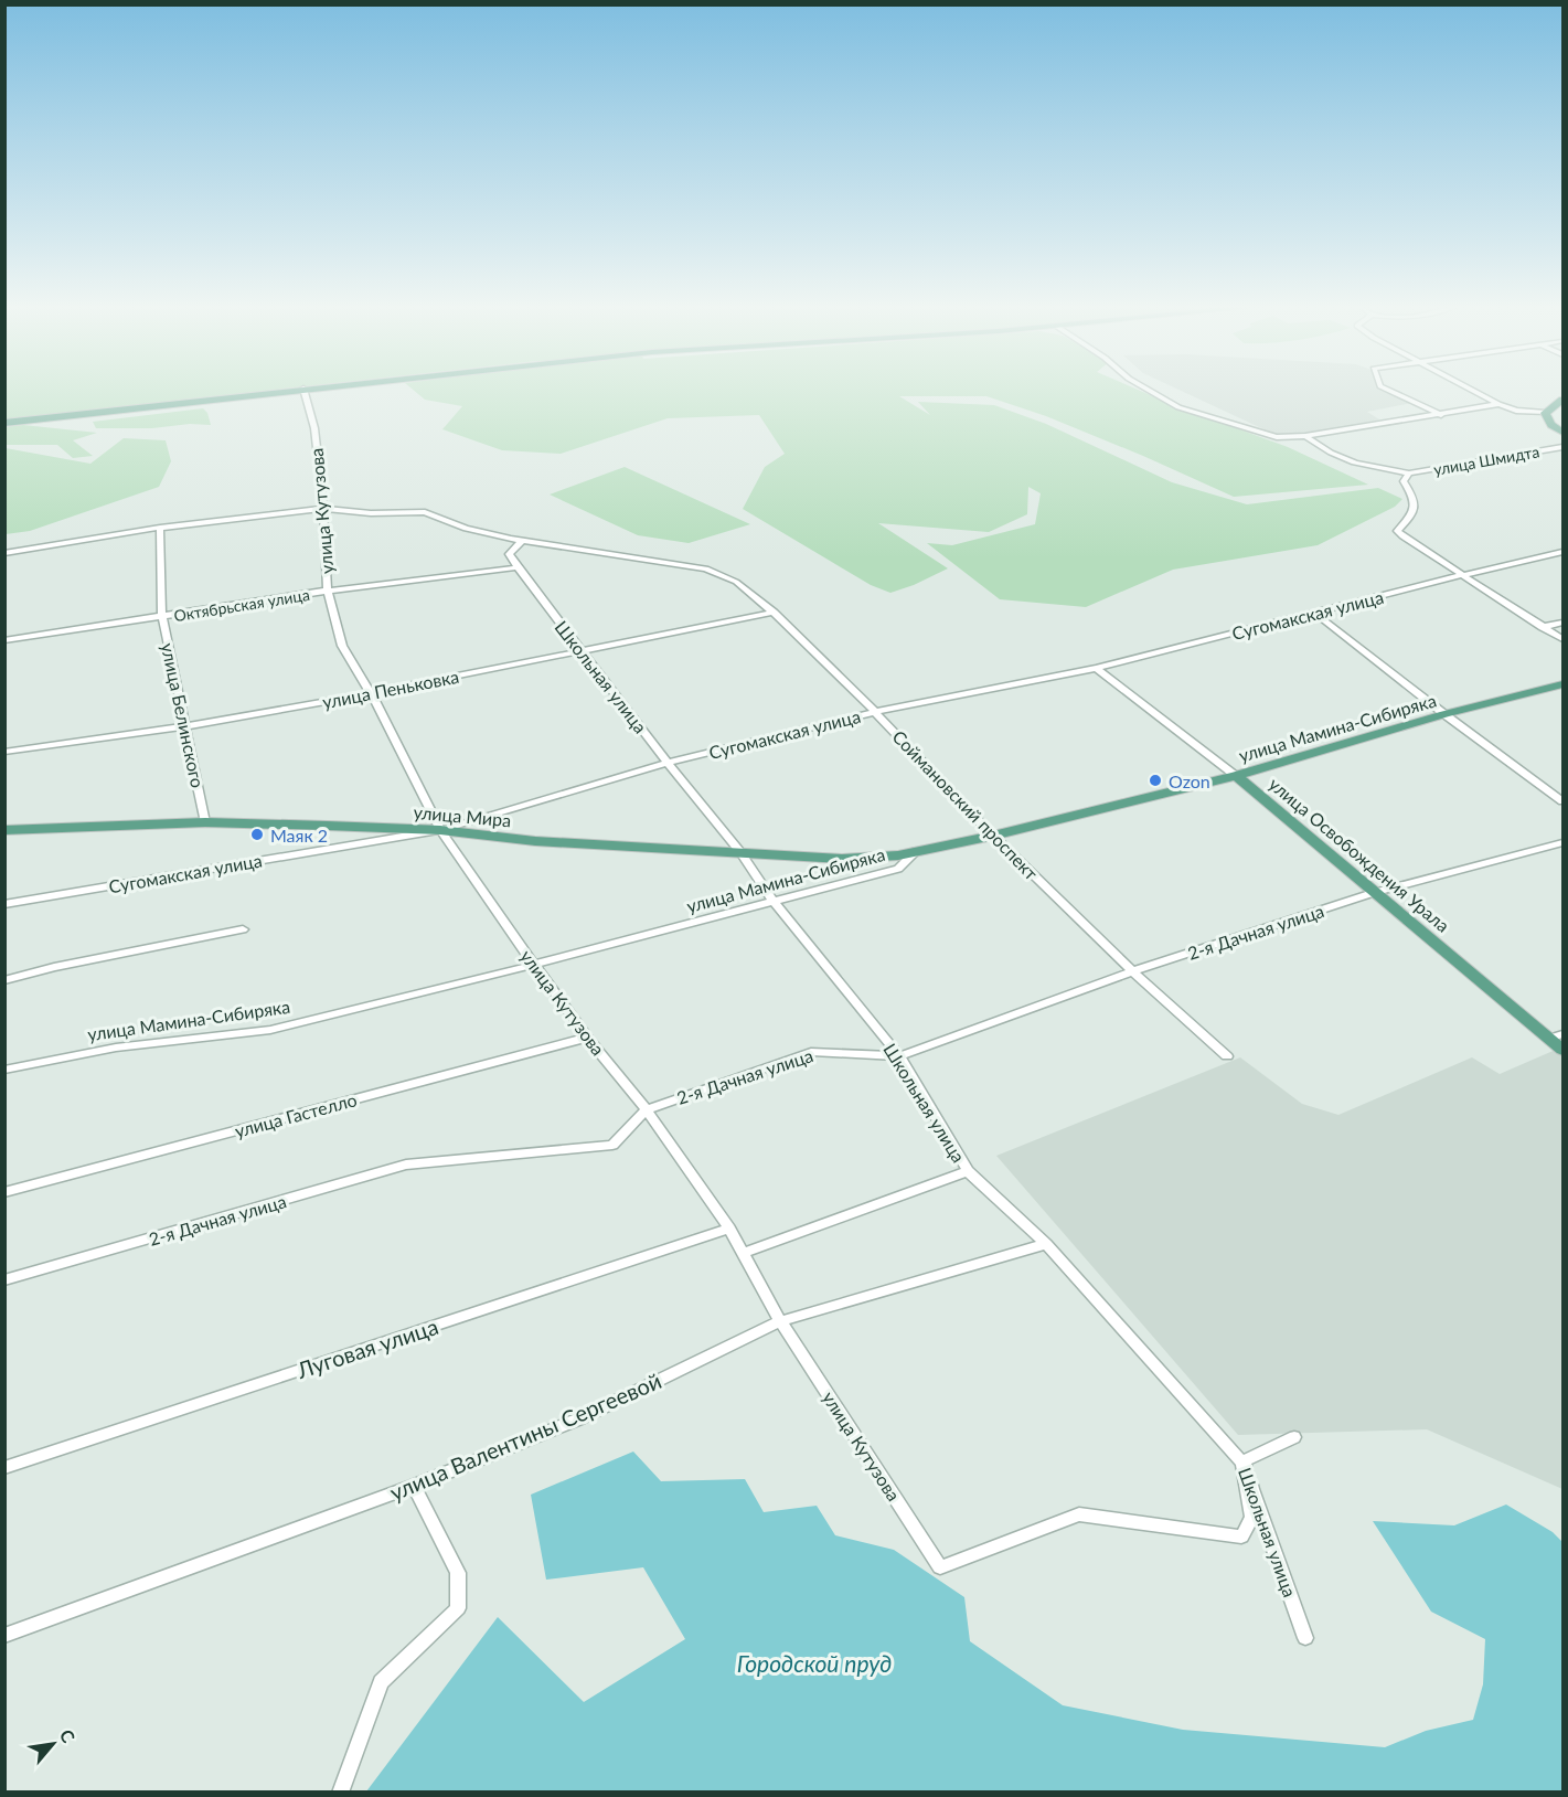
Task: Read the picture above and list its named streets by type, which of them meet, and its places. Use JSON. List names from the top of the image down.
{
  "streets": {
    "main road": ["улица Мамина-Сибиряка", "улица Мира", "улица Освобождения Урала"],
    "street": [
      "улица Шмидта",
      "улица Кутузова",
      "Октябрьская улица",
      "Сугомакская улица",
      "Школьная улица",
      "улица Пеньковка",
      "улица Белинского",
      "Соймановский проспект",
      "2-я Дачная улица",
      "улица Гастелло",
      "Луговая улица",
      "улица Валентины Сергеевой"
    ]
  },
  "crossings": [
    ["улица Кутузова", "Октябрьская улица"],
    ["улица Кутузова", "Сугомакская улица"],
    ["улица Кутузова", "Школьная улица"],
    ["улица Кутузова", "улица Пеньковка"],
    ["улица Кутузова", "улица Мамина-Сибиряка"],
    ["улица Кутузова", "Соймановский проспект"],
    ["улица Кутузова", "улица Мира"],
    ["улица Кутузова", "2-я Дачная улица"],
    ["улица Кутузова", "улица Гастелло"],
    ["улица Кутузова", "Луговая улица"],
    ["улица Кутузова", "улица Валентины Сергеевой"],
    ["Октябрьская улица", "Школьная улица"],
    ["Октябрьская улица", "улица Белинского"],
    ["Сугомакская улица", "Школьная улица"],
    ["Сугомакская улица", "Соймановский проспект"],
    ["Сугомакская улица", "улица Мира"],
    ["Сугомакская улица", "улица Освобождения Урала"],
    ["Школьная улица", "улица Пеньковка"],
    ["Школьная улица", "улица Мамина-Сибиряка"],
    ["Школьная улица", "улица Мира"],
    ["Школьная улица", "2-я Дачная улица"],
    ["Школьная улица", "улица Валентины Сергеевой"],
    ["улица Пеньковка", "улица Белинского"],
    ["улица Пеньковка", "Соймановский проспект"],
    ["улица Белинского", "улица Мира"],
    ["улица Мамина-Сибиряка", "Соймановский проспект"],
    ["улица Мамина-Сибиряка", "улица Мира"],
    ["улица Мамина-Сибиряка", "улица Освобождения Урала"],
    ["Соймановский проспект", "2-я Дачная улица"],
    ["улица Освобождения Урала", "2-я Дачная улица"]
  ],
  "water": ["Городской пруд"],
  "places": ["Ozon", "Маяк 2"],
  "north": "top right"
}
